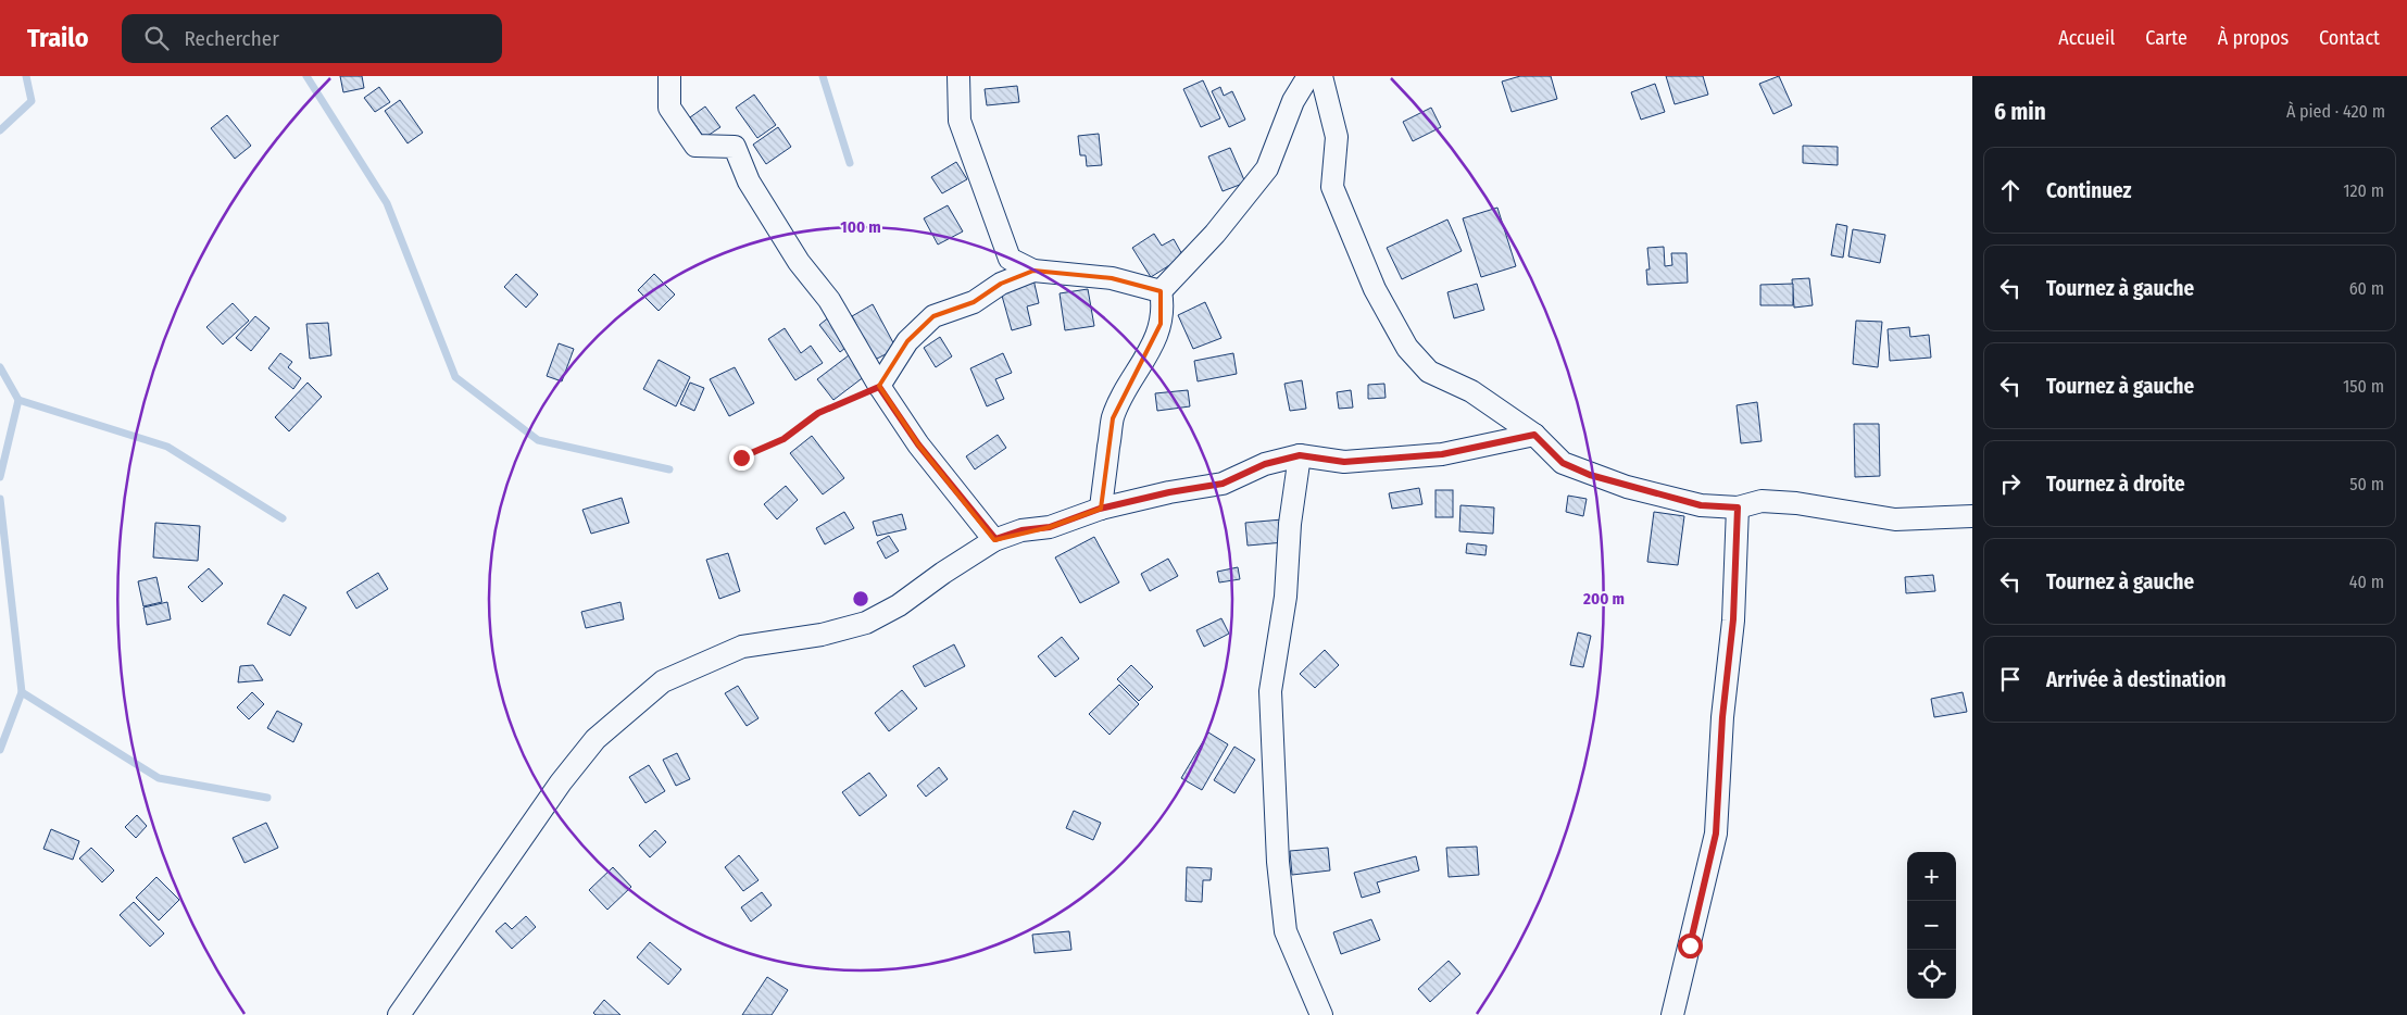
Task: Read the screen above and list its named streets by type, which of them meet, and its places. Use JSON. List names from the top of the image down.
{
  "page": {
    "header": "Trailo",
    "search": "Rechercher",
    "nav": [
      "Accueil",
      "Carte",
      "À propos",
      "Contact"
    ],
    "heading": ["6 min", "À pied · 420 m"],
    "list": [
      ["Continuez", "120 m"],
      ["Tournez à gauche", "60 m"],
      ["Tournez à gauche", "150 m"],
      ["Tournez à droite", "50 m"],
      ["Tournez à gauche", "40 m"],
      "Arrivée à destination"
    ],
    "map_buttons": ["+", "−"]
  },
  "rings": ["100 m", "200 m"]
}
